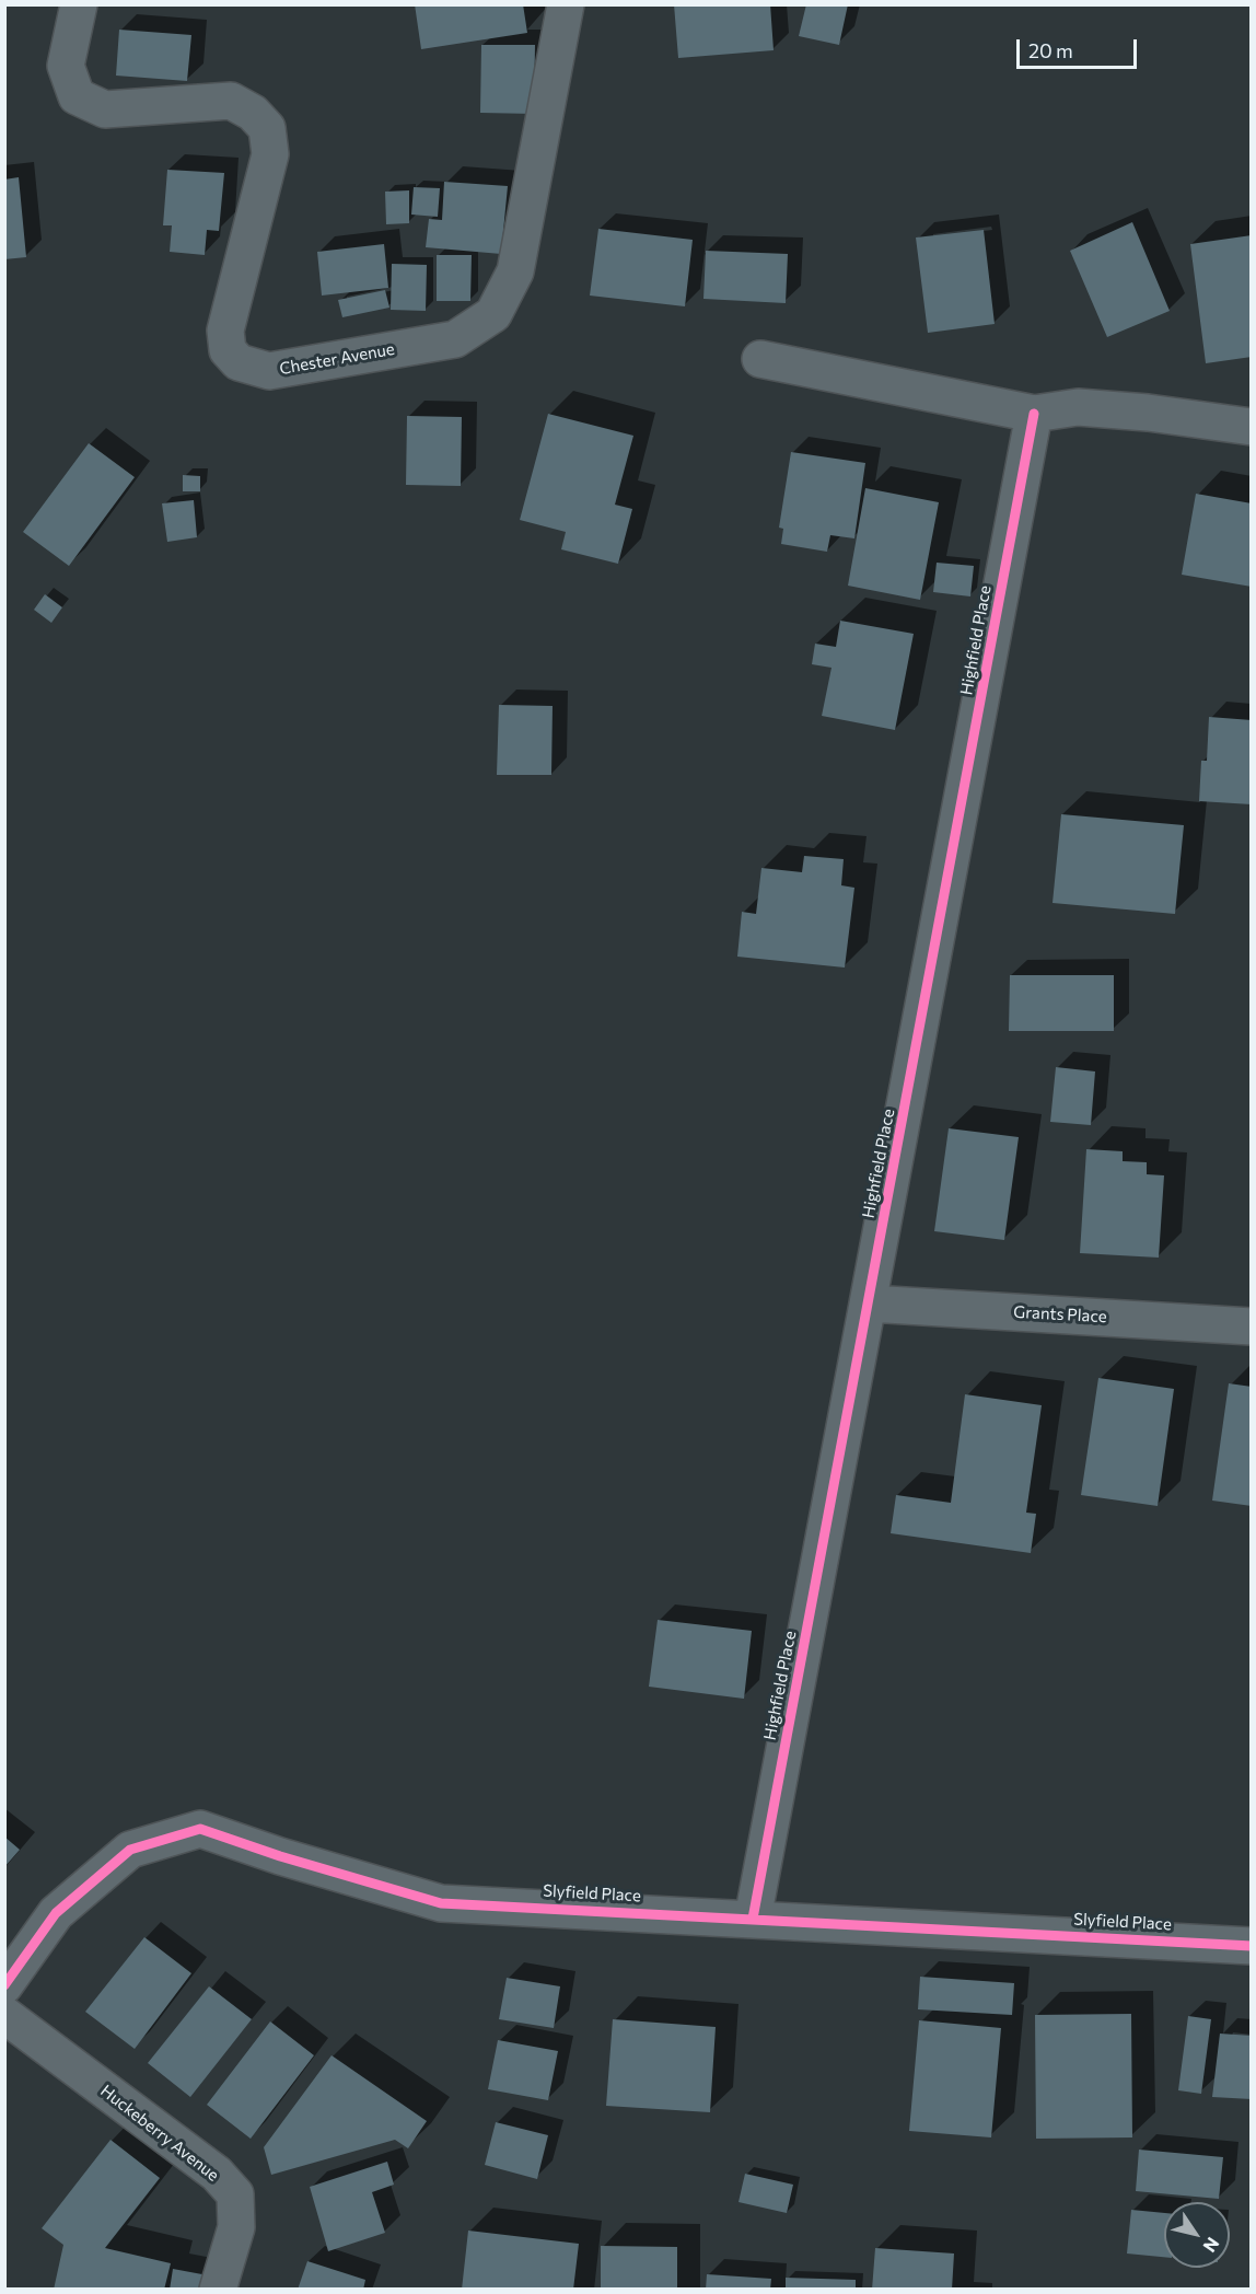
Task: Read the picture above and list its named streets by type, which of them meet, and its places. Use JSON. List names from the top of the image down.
{
  "streets": {
    "street": [
      "Chester Avenue",
      "Highfield Place",
      "Grants Place",
      "Slyfield Place",
      "Huckeberry Avenue"
    ]
  },
  "crossings": [
    ["Highfield Place", "Grants Place"],
    ["Highfield Place", "Slyfield Place"]
  ],
  "scale_bar": "20 m",
  "north": "bottom right"
}
